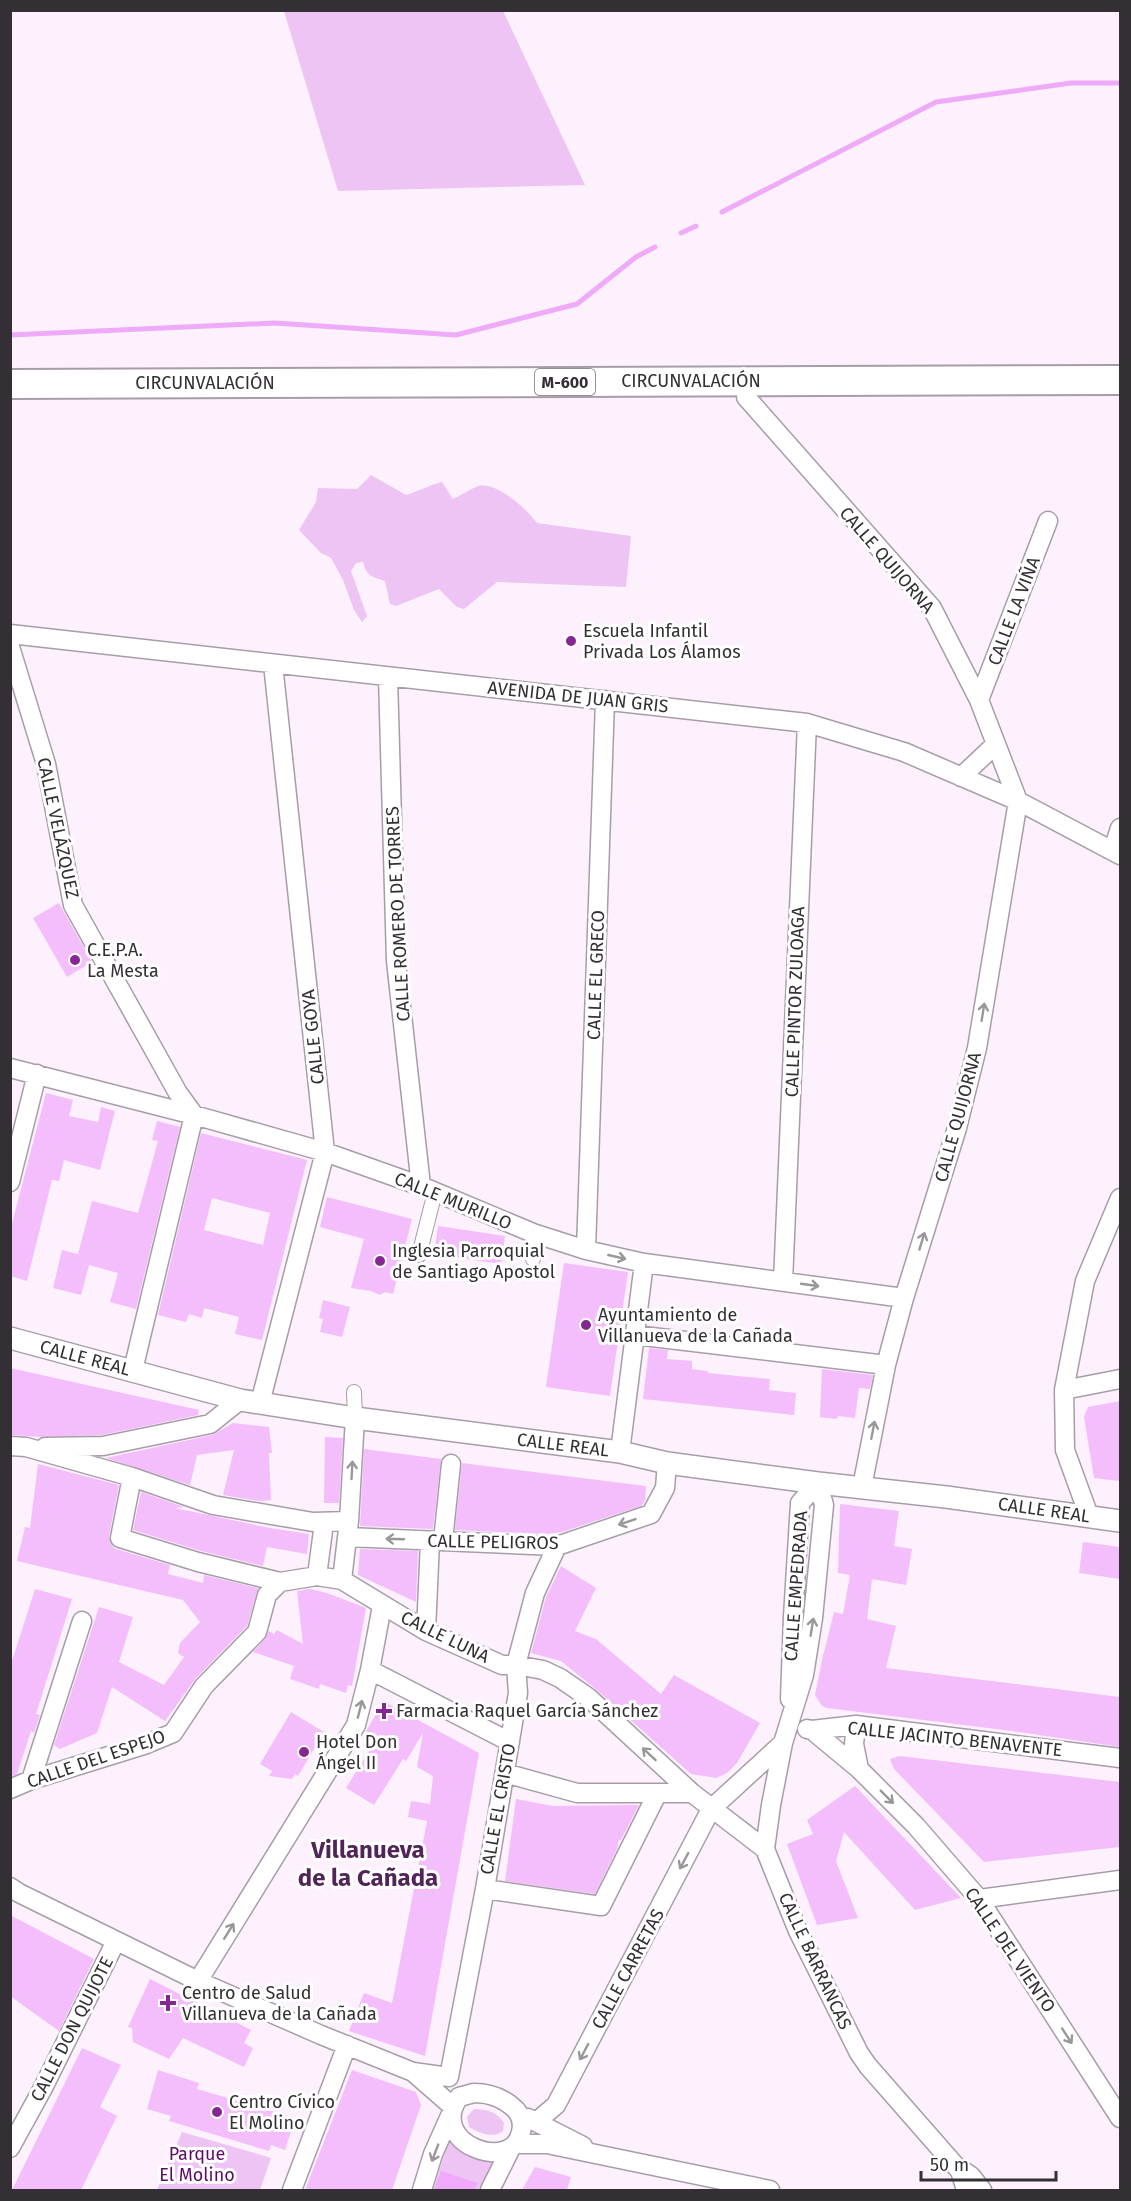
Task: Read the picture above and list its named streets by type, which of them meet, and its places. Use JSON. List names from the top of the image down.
{
  "streets": {
    "highway": ["CIRCUNVALACIÓN", "M-600"],
    "street": [
      "CALLE QUIJORNA",
      "CALLE LA VIÑA",
      "AVENIDA DE JUAN GRIS",
      "CALLE VELÁZQUEZ",
      "CALLE ROMERO DE TORRES",
      "CALLE EL GRECO",
      "CALLE PINTOR ZULOAGA",
      "CALLE GOYA",
      "CALLE MURILLO",
      "CALLE REAL",
      "CALLE PELIGROS",
      "CALLE EMPEDRADA",
      "CALLE LUNA",
      "CALLE JACINTO BENAVENTE",
      "CALLE DEL ESPEJO",
      "CALLE EL CRISTO",
      "CALLE DEL VIENTO",
      "CALLE BARRANCAS",
      "CALLE CARRETAS",
      "CALLE DON QUIJOTE"
    ]
  },
  "crossings": [
    ["CALLE QUIJORNA", "CALLE LA VIÑA"],
    ["CALLE QUIJORNA", "AVENIDA DE JUAN GRIS"],
    ["CALLE QUIJORNA", "CALLE MURILLO"],
    ["CALLE QUIJORNA", "CALLE REAL"],
    ["AVENIDA DE JUAN GRIS", "CALLE ROMERO DE TORRES"],
    ["AVENIDA DE JUAN GRIS", "CALLE EL GRECO"],
    ["AVENIDA DE JUAN GRIS", "CALLE PINTOR ZULOAGA"],
    ["AVENIDA DE JUAN GRIS", "CALLE GOYA"],
    ["CALLE VELÁZQUEZ", "CALLE MURILLO"],
    ["CALLE ROMERO DE TORRES", "CALLE MURILLO"],
    ["CALLE EL GRECO", "CALLE MURILLO"],
    ["CALLE PINTOR ZULOAGA", "CALLE MURILLO"],
    ["CALLE GOYA", "CALLE MURILLO"],
    ["CALLE GOYA", "CALLE REAL"],
    ["CALLE REAL", "CALLE PELIGROS"],
    ["CALLE REAL", "CALLE EMPEDRADA"],
    ["CALLE PELIGROS", "CALLE EL CRISTO"],
    ["CALLE EMPEDRADA", "CALLE JACINTO BENAVENTE"],
    ["CALLE EMPEDRADA", "CALLE BARRANCAS"],
    ["CALLE LUNA", "CALLE EL CRISTO"],
    ["CALLE LUNA", "CALLE CARRETAS"],
    ["CALLE JACINTO BENAVENTE", "CALLE DEL VIENTO"],
    ["CALLE JACINTO BENAVENTE", "CALLE BARRANCAS"]
  ],
  "one_way": [
    "CALLE QUIJORNA",
    "CALLE PELIGROS",
    "CALLE LUNA",
    "CALLE DEL VIENTO",
    "CALLE CARRETAS"
  ],
  "districts": ["Villanueva de la Cañada"],
  "parks": ["Parque El Molino"],
  "places": {
    "other": [
      "Escuela Infantil Privada Los Álamos",
      "C.E.P.A. La Mesta",
      "Inglesia Parroquial de Santiago Apostol",
      "Ayuntamiento de Villanueva de la Cañada",
      "Hotel Don Ángel II",
      "Centro Cívico El Molino"
    ],
    "health": ["Farmacia Raquel García Sánchez", "Centro de Salud Villanueva de la Cañada"]
  },
  "scale_bar": "50 m"
}
